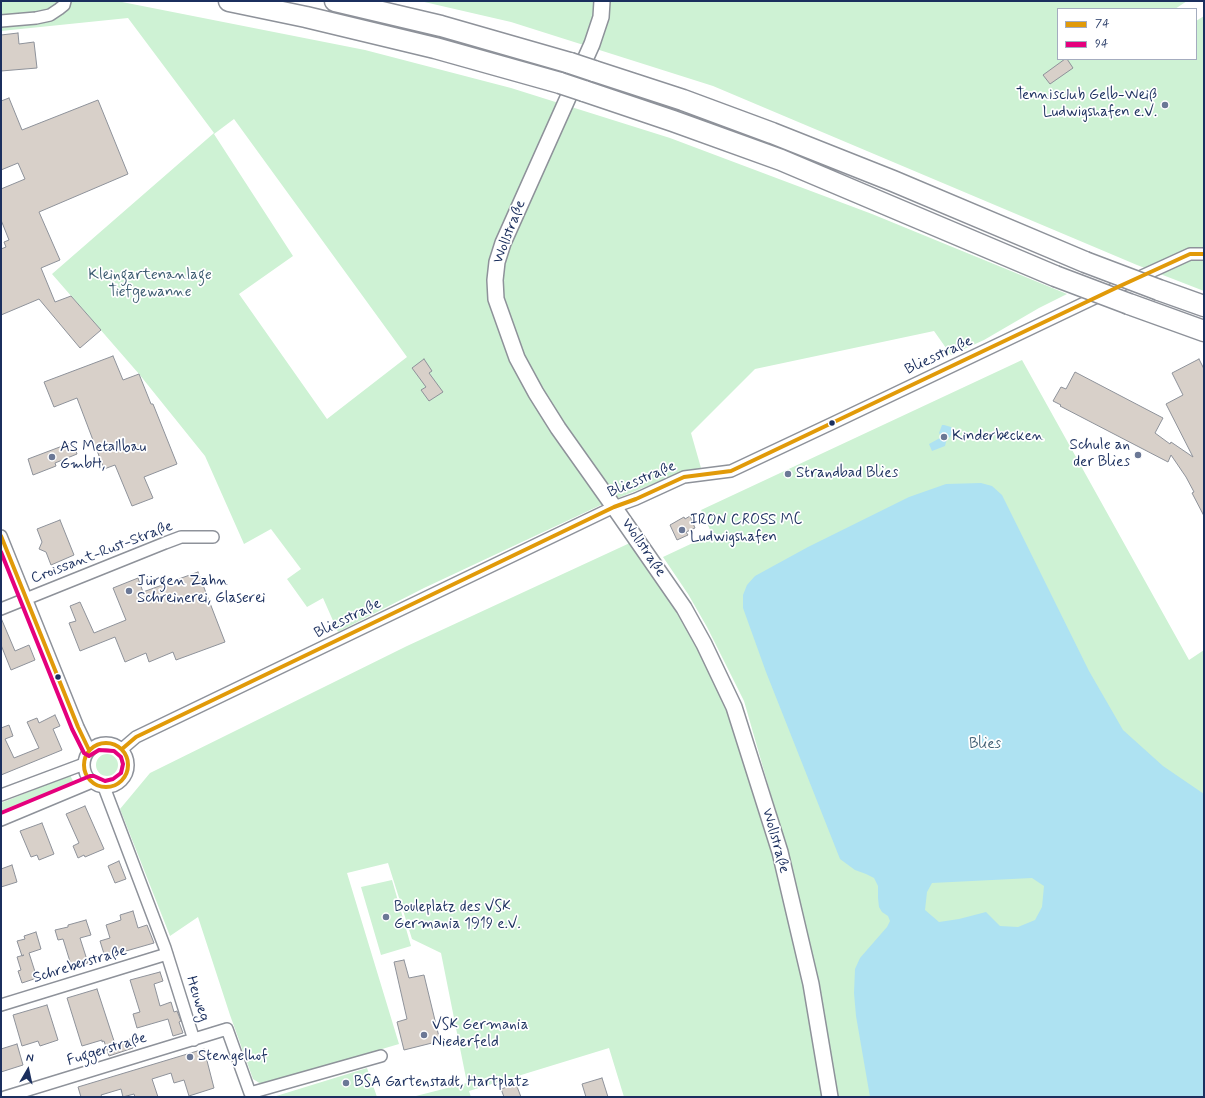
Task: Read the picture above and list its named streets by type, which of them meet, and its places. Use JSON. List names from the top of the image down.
{
  "streets": {
    "street": [
      "Wollstraße",
      "Bliesstraße",
      "Croissant-Rust-Straße",
      "Schreberstraße",
      "Heuweg",
      "Fuggerstraße"
    ]
  },
  "crossings": [
    ["Wollstraße", "Bliesstraße"],
    ["Bliesstraße", "Heuweg"],
    ["Schreberstraße", "Heuweg"],
    ["Heuweg", "Fuggerstraße"]
  ],
  "parks": ["Kleingartenanlage Tiefgewanne", "Blies"],
  "places": [
    "Tennisclub Gelb-Weiß Ludwigshafen e.V.",
    "Kinderbecken",
    "Schule an der Blies",
    "AS Metallbau GmbH,",
    "Strandbad Blies",
    "IRON CROSS MC Ludwigshafen",
    "Jürgen Zahn Schreinerei, Glaserei",
    "Bouleplatz des VSK Germania 1919 e.V.",
    "VSK Germania Niederfeld",
    "Stengelhof",
    "BSA Gartenstadt, Hartplatz"
  ],
  "lines": ["transit line 74", "transit line 94"],
  "legend": ["74", "94"],
  "north": "top"
}
